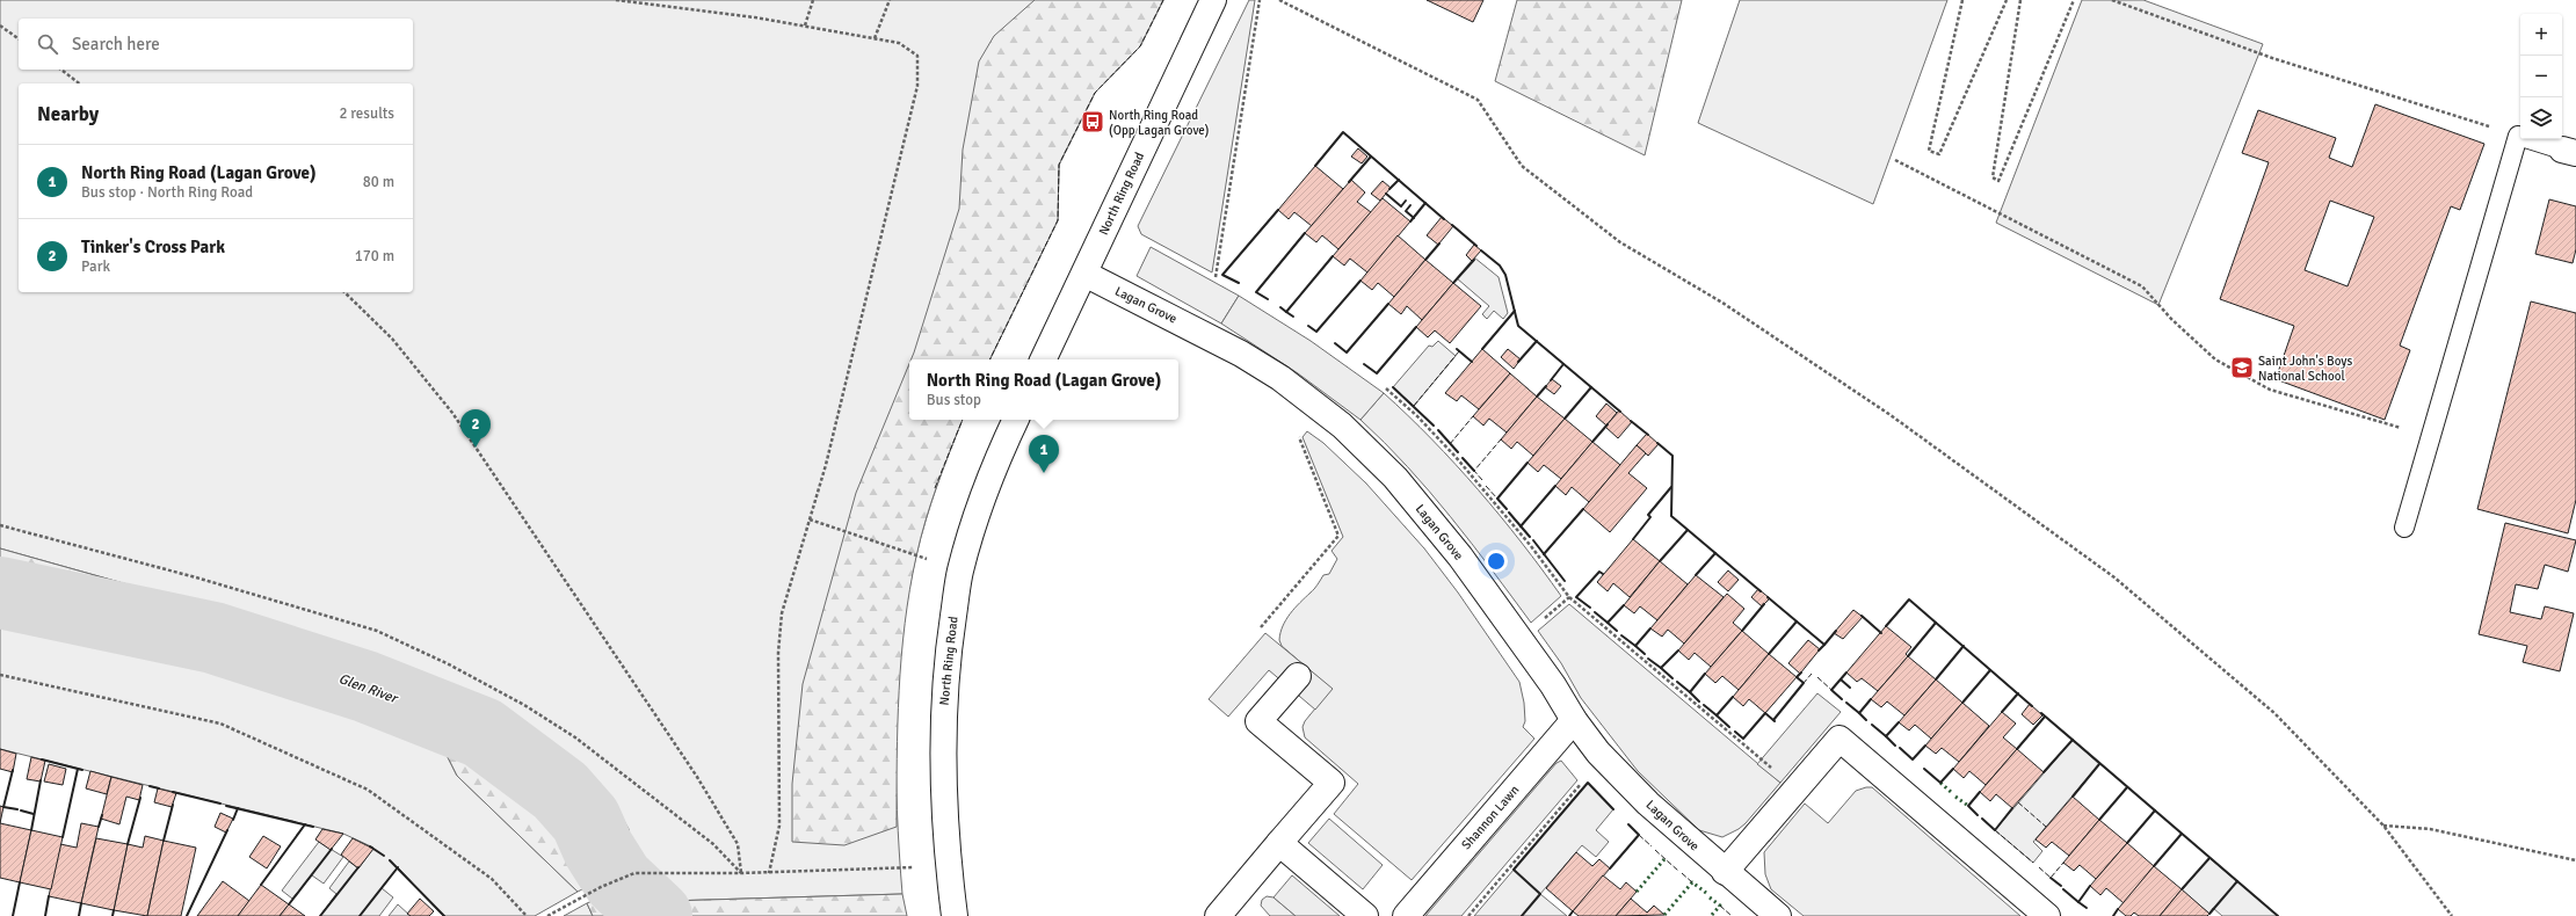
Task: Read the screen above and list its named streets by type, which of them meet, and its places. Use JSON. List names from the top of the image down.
{
  "streets": {
    "street": ["North Ring Road", "Lagan Grove", "Shannon Lawn"]
  },
  "crossings": [
    ["North Ring Road", "Lagan Grove"],
    ["Lagan Grove", "Shannon Lawn"]
  ],
  "water": ["Glen River"],
  "places": {
    "bus stop": ["North Ring Road (Opp Lagan Grove)"],
    "school or university": ["Saint John's Boys National School"]
  },
  "page": {
    "map_buttons": ["+", "−"],
    "search": "Search here",
    "heading": ["Nearby", "2 results"],
    "list": [
      {
        "mark": "1",
        "name": "North Ring Road (Lagan Grove)",
        "note": "Bus stop · North Ring Road",
        "value": "80 m"
      },
      {
        "mark": "2",
        "name": "Tinker's Cross Park",
        "note": "Park",
        "value": "170 m"
      }
    ],
    "popup": ["North Ring Road (Lagan Grove)", "Bus stop"],
    "pins": ["2", "1"]
  }
}
